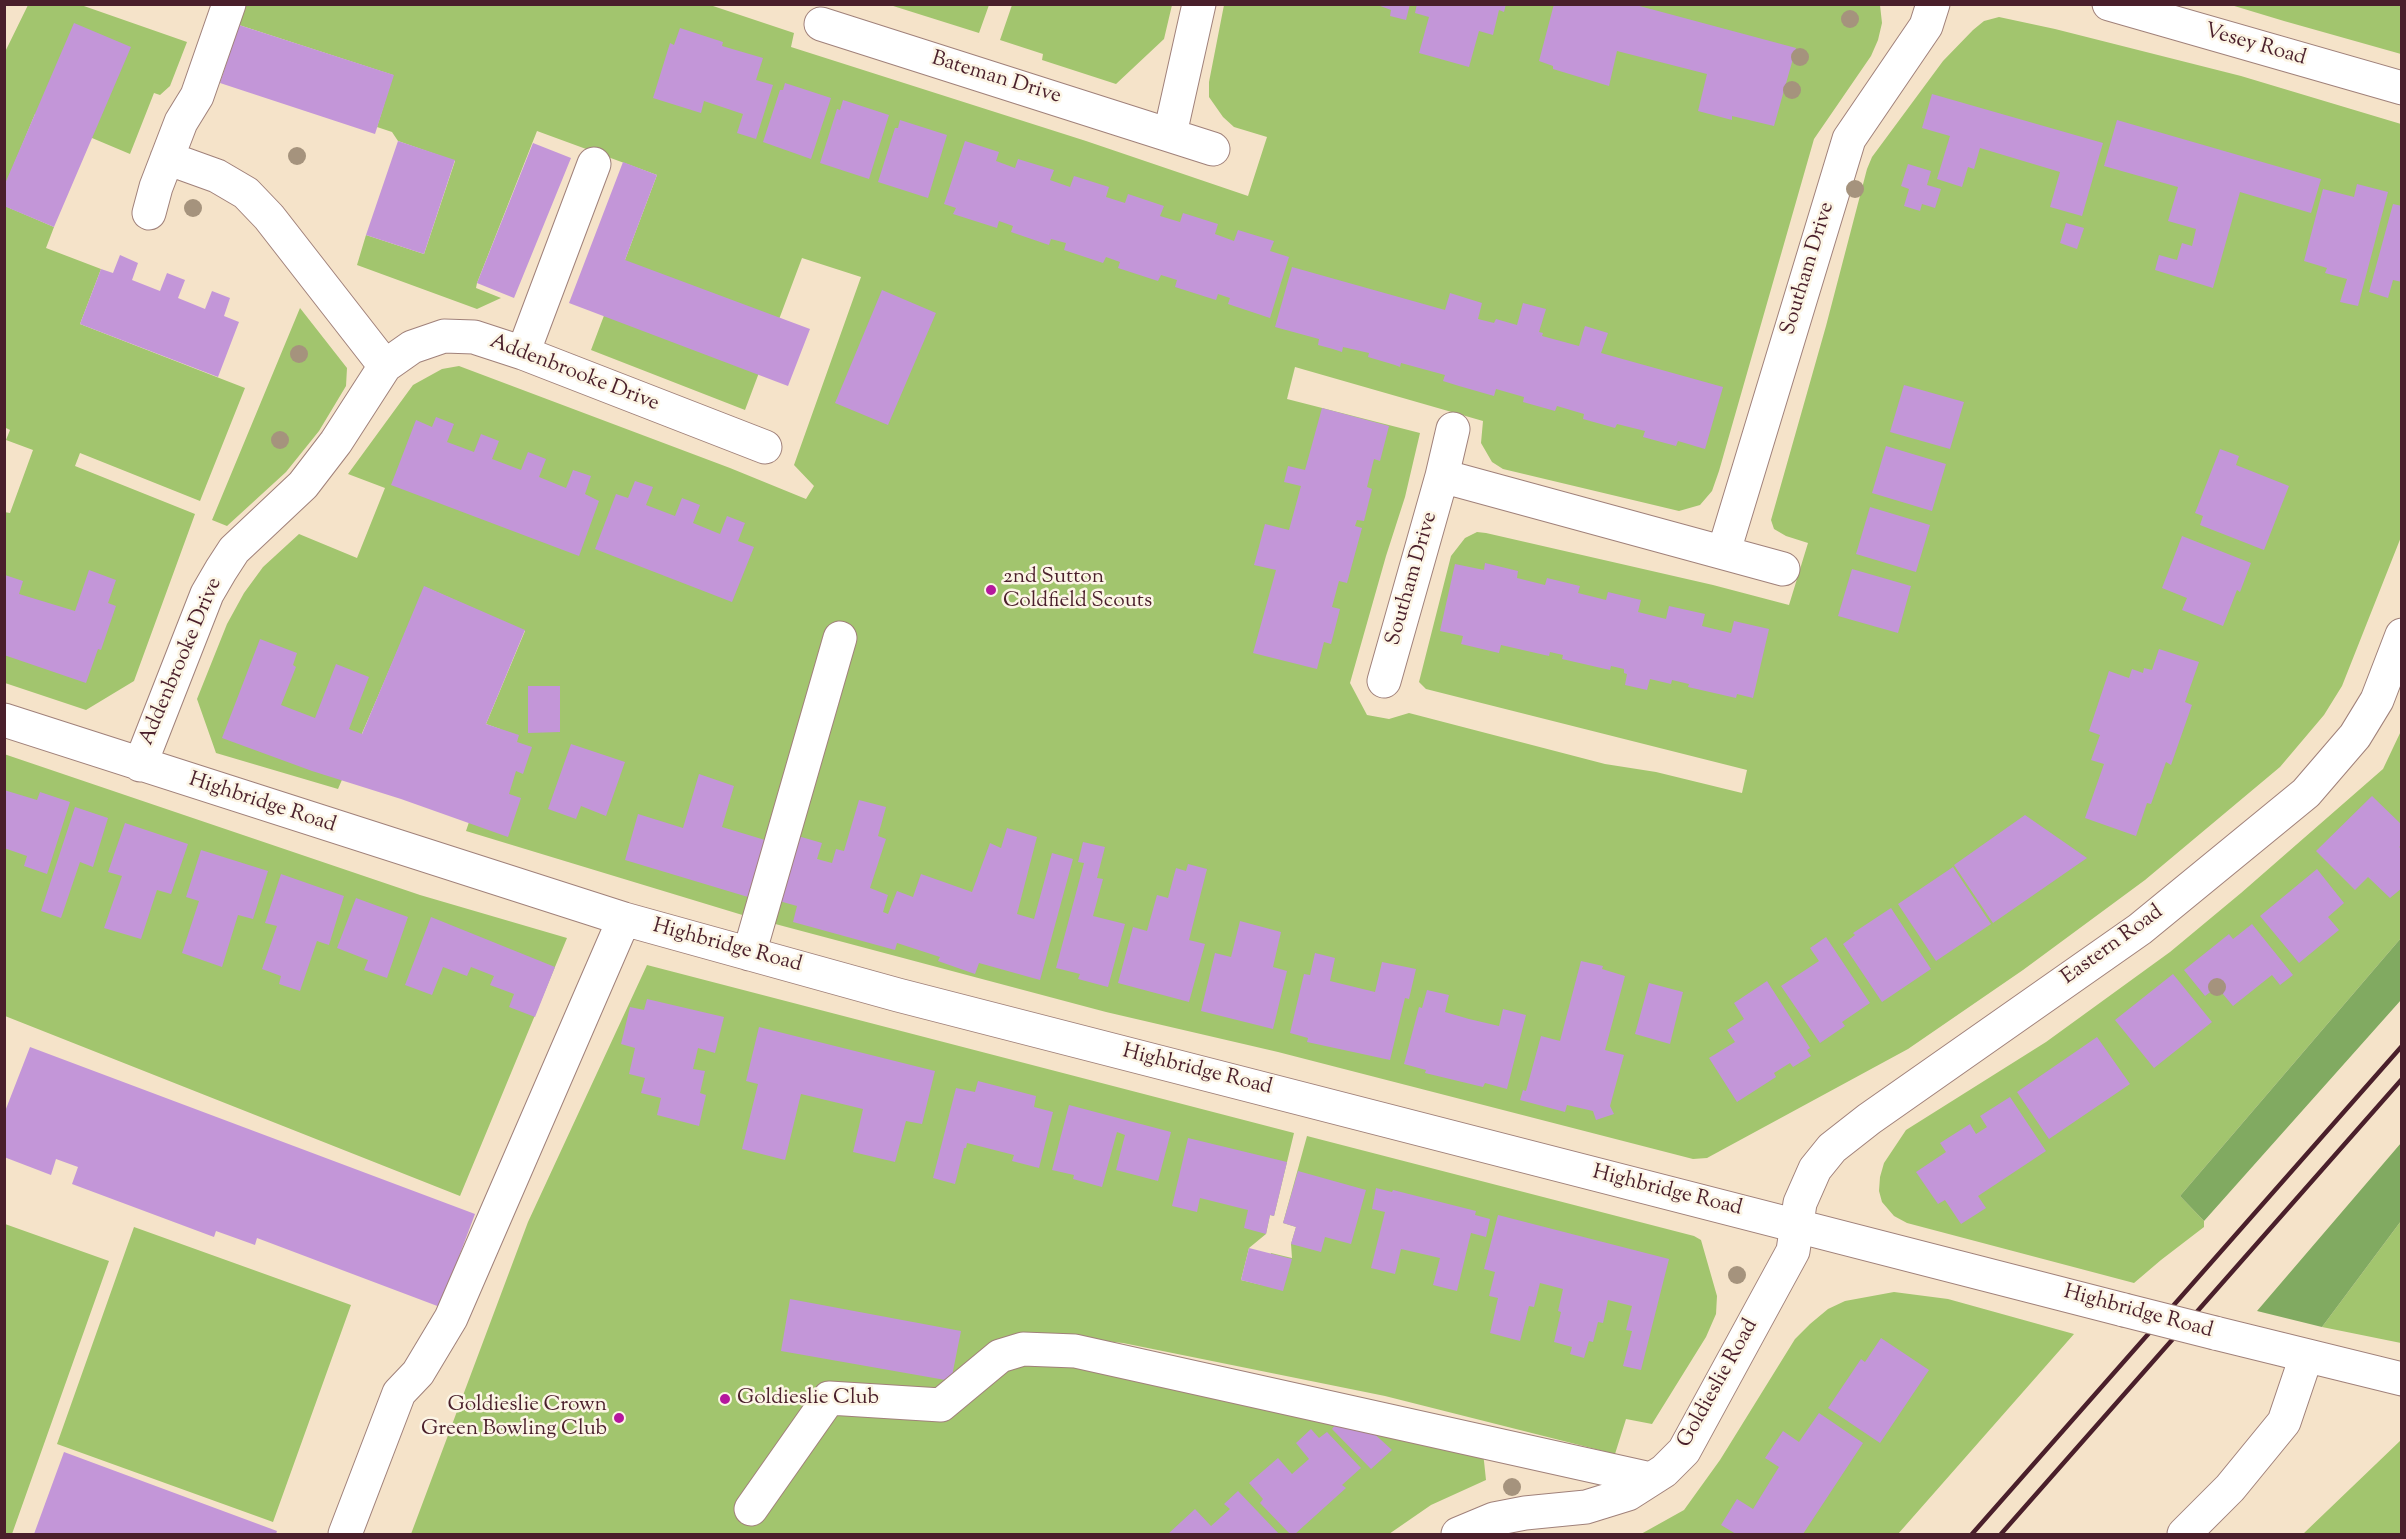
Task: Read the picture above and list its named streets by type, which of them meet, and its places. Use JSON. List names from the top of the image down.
{
  "streets": {
    "street": [
      "Vesey Road",
      "Bateman Drive",
      "Southam Drive",
      "Addenbrooke Drive",
      "Highbridge Road",
      "Eastern Road",
      "Goldieslie Road"
    ]
  },
  "crossings": [
    ["Addenbrooke Drive", "Highbridge Road"],
    ["Highbridge Road", "Eastern Road"],
    ["Highbridge Road", "Goldieslie Road"],
    ["Eastern Road", "Goldieslie Road"]
  ],
  "places": ["2nd Sutton Coldfield Scouts", "Goldieslie Club", "Goldieslie Crown Green Bowling Club"]
}
